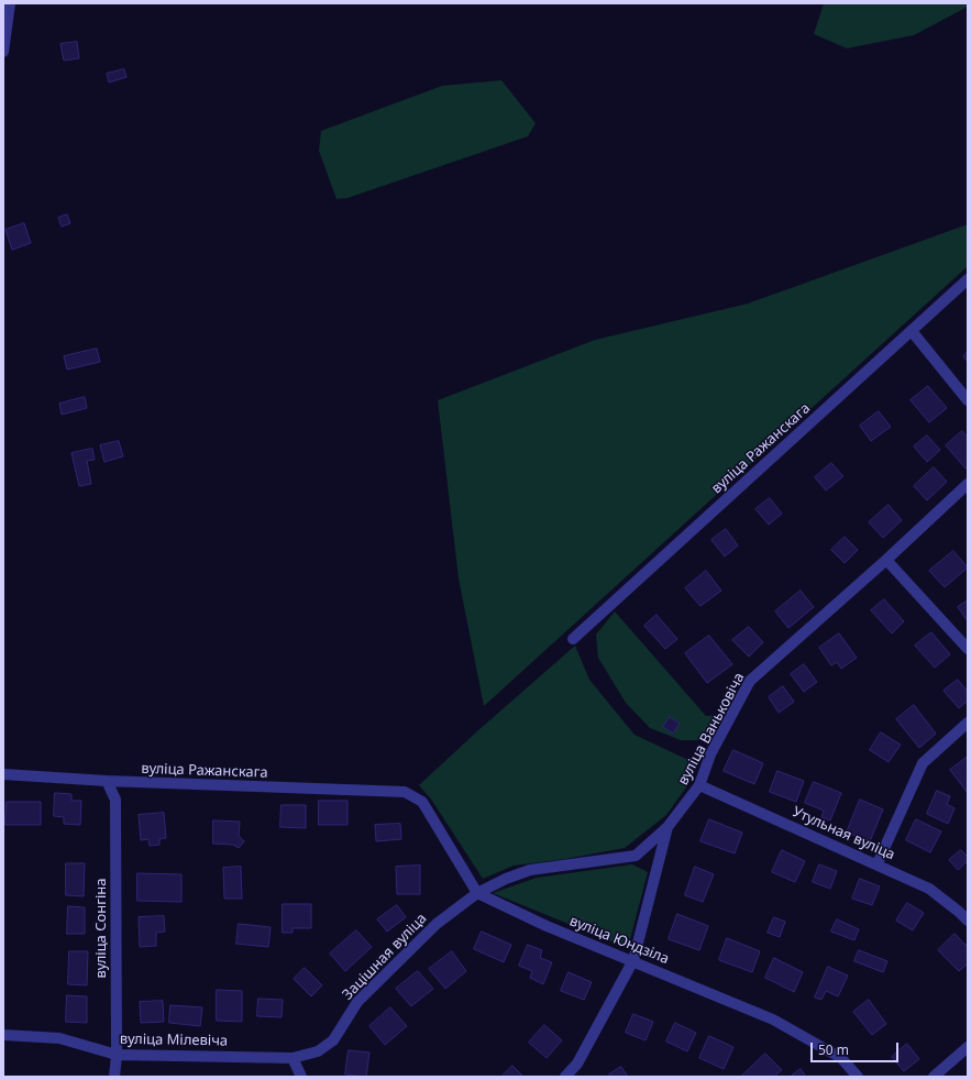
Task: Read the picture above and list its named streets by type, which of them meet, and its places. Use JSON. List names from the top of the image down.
{
  "streets": {
    "street": [
      "вуліца Ражанскага",
      "вуліца Ваньковіча",
      "Утульная вуліца",
      "вуліца Сонгіна",
      "вуліца Юндзіла",
      "Зацішная вуліца",
      "вуліца Мілевіча"
    ]
  },
  "crossings": [
    ["вуліца Ражанскага", "вуліца Сонгіна"],
    ["вуліца Ражанскага", "вуліца Юндзіла"],
    ["вуліца Ражанскага", "Зацішная вуліца"],
    ["вуліца Ваньковіча", "Утульная вуліца"],
    ["вуліца Ваньковіча", "вуліца Юндзіла"],
    ["вуліца Ваньковіча", "Зацішная вуліца"],
    ["вуліца Сонгіна", "вуліца Мілевіча"],
    ["вуліца Юндзіла", "Зацішная вуліца"],
    ["Зацішная вуліца", "вуліца Мілевіча"]
  ],
  "scale_bar": "50 m"
}
